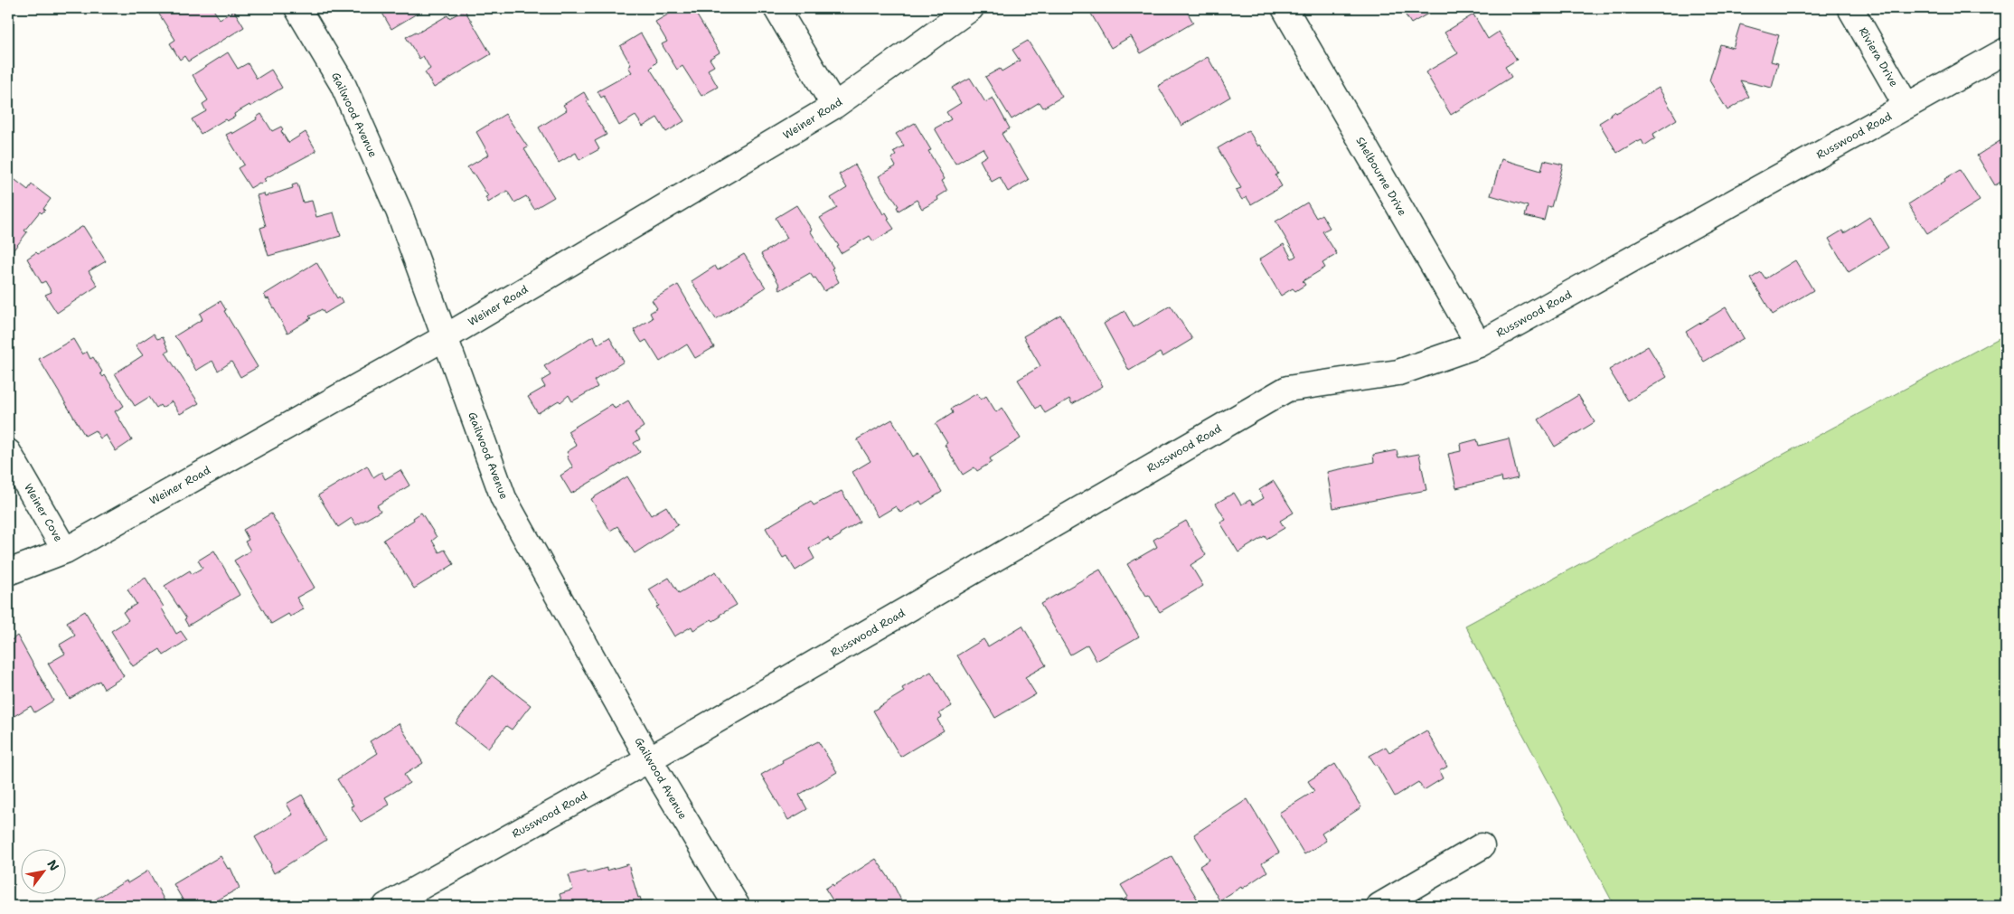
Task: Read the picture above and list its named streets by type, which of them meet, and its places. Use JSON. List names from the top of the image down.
{
  "streets": {
    "street": [
      "Riviera Drive",
      "Gailwood Avenue",
      "Weiner Road",
      "Russwood Road",
      "Shelbourne Drive",
      "Weiner Cove"
    ]
  },
  "crossings": [
    ["Riviera Drive", "Russwood Road"],
    ["Gailwood Avenue", "Weiner Road"],
    ["Gailwood Avenue", "Russwood Road"],
    ["Weiner Road", "Weiner Cove"],
    ["Russwood Road", "Shelbourne Drive"]
  ],
  "north": "top right"
}
